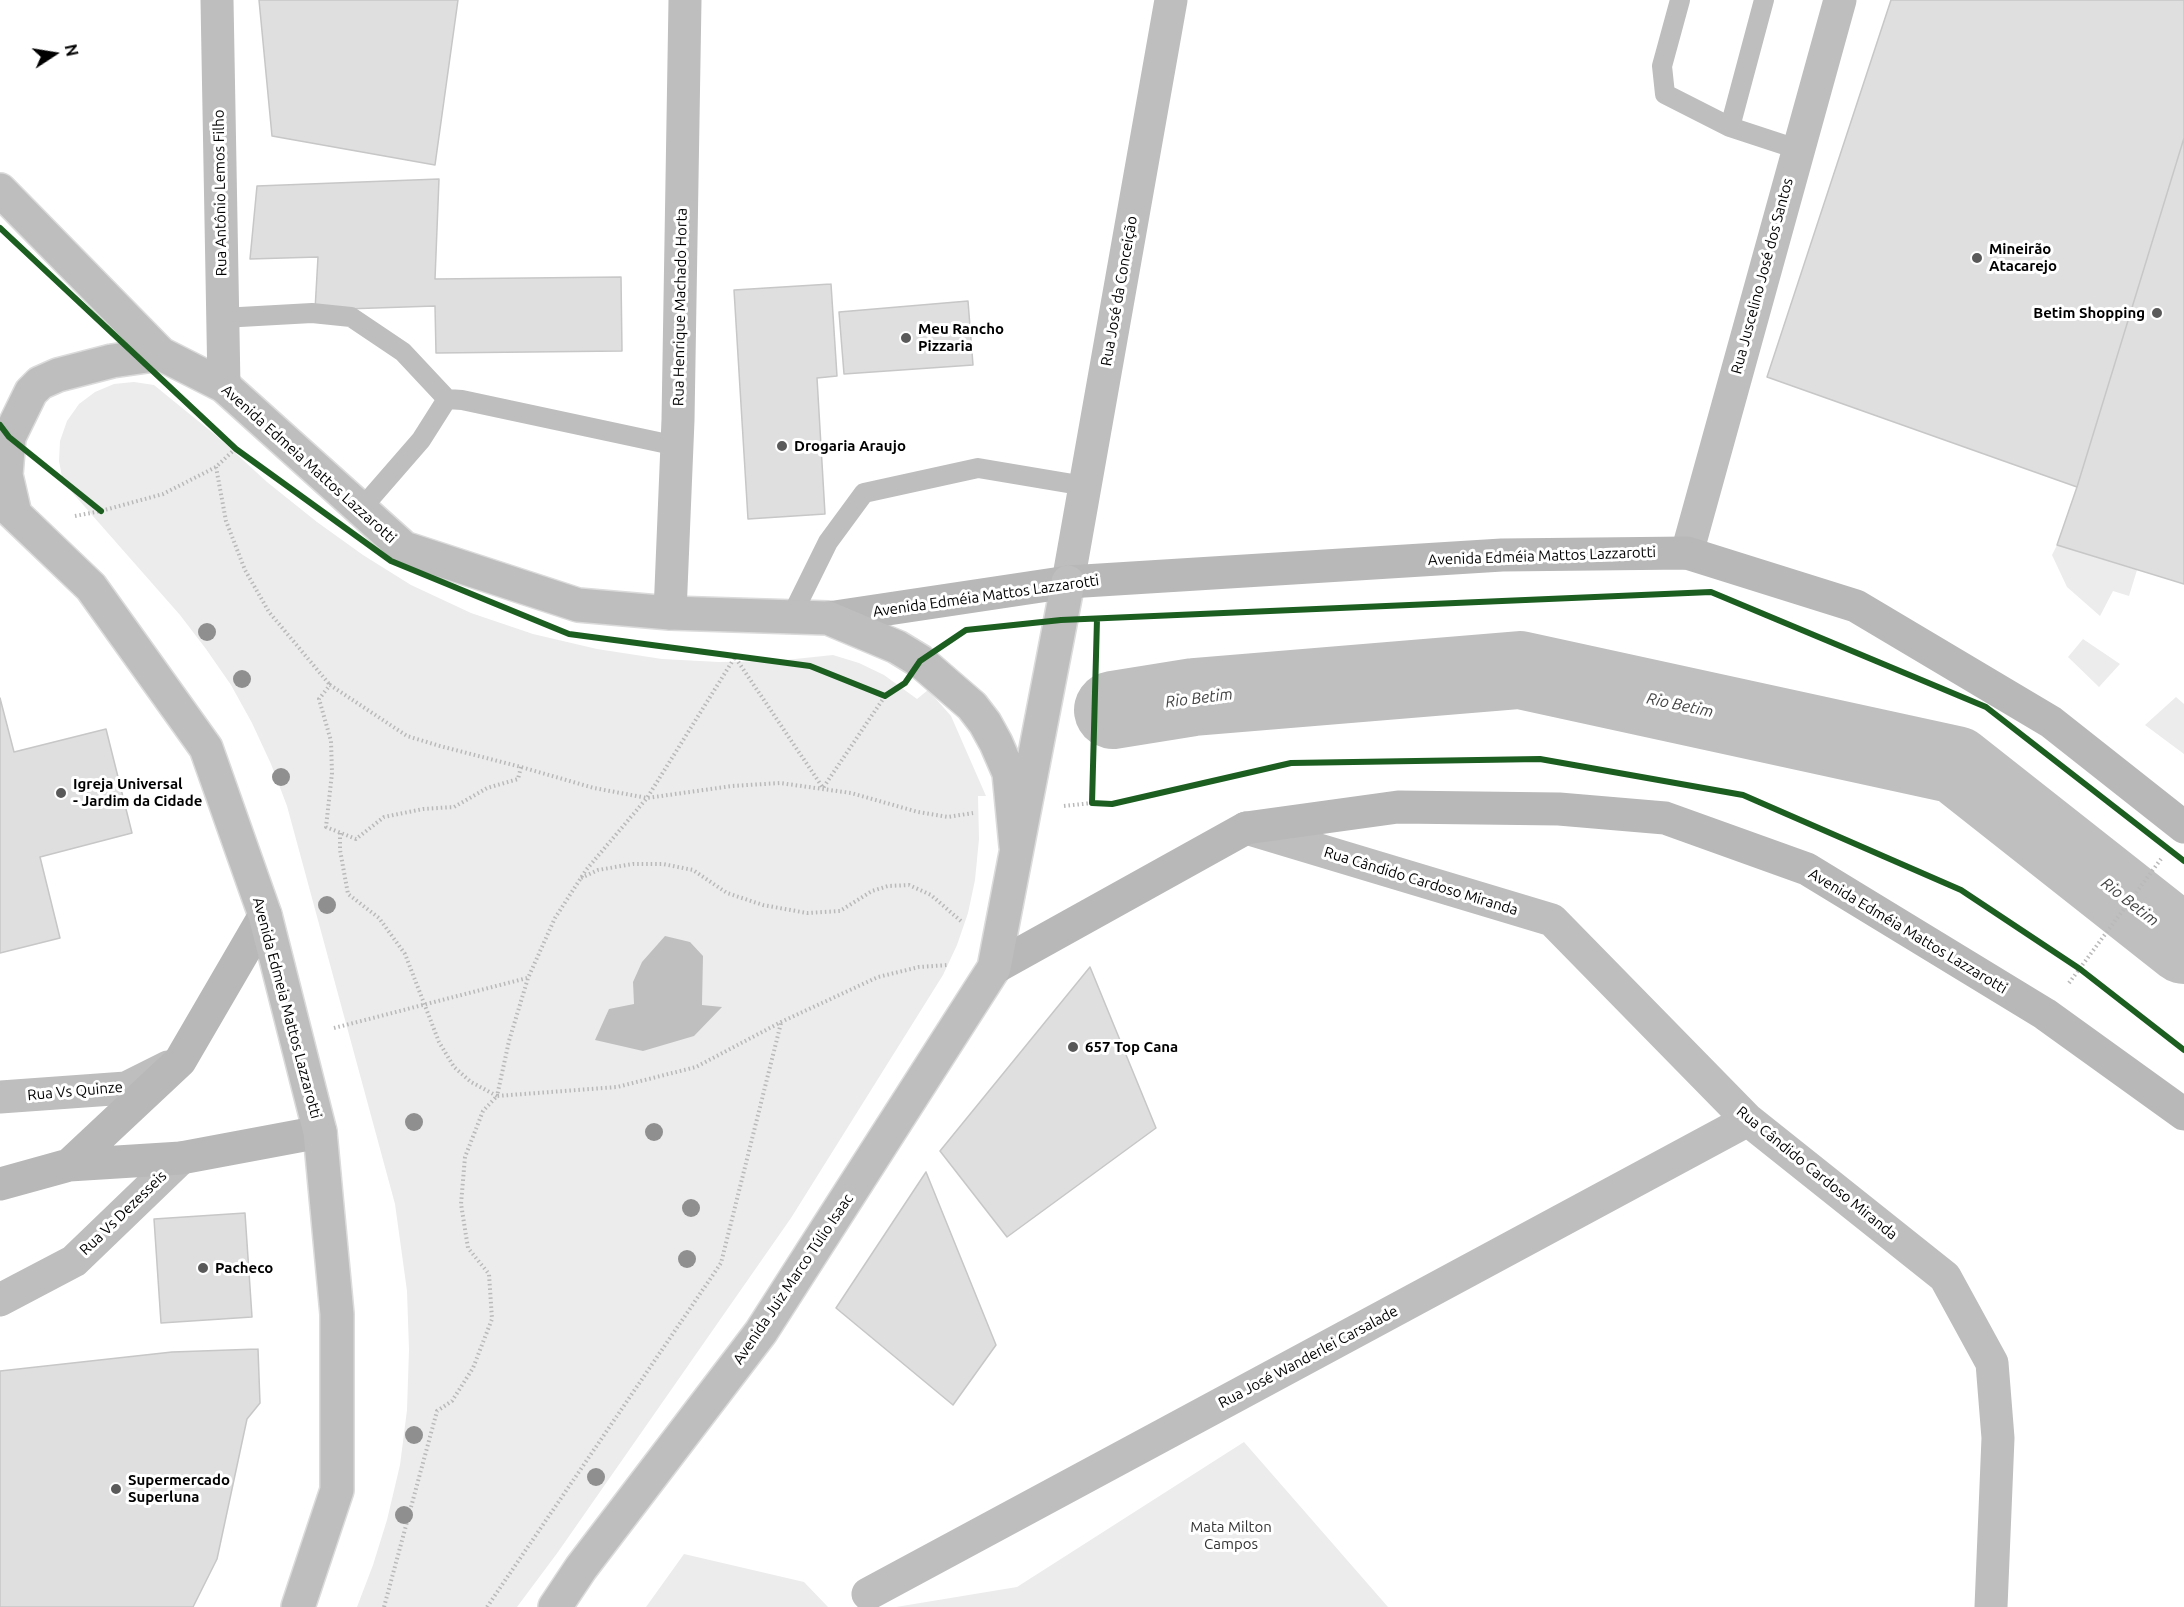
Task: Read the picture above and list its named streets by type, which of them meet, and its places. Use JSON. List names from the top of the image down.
{
  "streets": {
    "main road": ["Avenida Edméia Mattos Lazzarotti"],
    "street": [
      "Rua Antônio Lemos Filho",
      "Rua Juscelino José dos Santos",
      "Rua José da Conceição",
      "Rua Henrique Machado Horta",
      "Avenida Edmeia Mattos Lazzarotti",
      "Rua Cândido Cardoso Miranda",
      "Rua Vs Quinze",
      "Rua Vs Dezesseis",
      "Avenida Juiz Marco Túlio Isaac",
      "Rua José Wanderlei Carsalade"
    ]
  },
  "crossings": [
    ["Rua Antônio Lemos Filho", "Avenida Edmeia Mattos Lazzarotti"],
    ["Rua Juscelino José dos Santos", "Avenida Edméia Mattos Lazzarotti"],
    ["Rua José da Conceição", "Avenida Edméia Mattos Lazzarotti"],
    ["Rua Henrique Machado Horta", "Avenida Edmeia Mattos Lazzarotti"],
    ["Avenida Edmeia Mattos Lazzarotti", "Avenida Edméia Mattos Lazzarotti"],
    ["Avenida Edméia Mattos Lazzarotti", "Rua Cândido Cardoso Miranda"],
    ["Avenida Edméia Mattos Lazzarotti", "Avenida Juiz Marco Túlio Isaac"],
    ["Rua Cândido Cardoso Miranda", "Rua José Wanderlei Carsalade"]
  ],
  "water": ["Rio Betim"],
  "parks": ["Mata Milton Campos"],
  "places": [
    "Mineirão Atacarejo",
    "Betim Shopping",
    "Meu Rancho Pizzaria",
    "Drogaria Araujo",
    "Igreja Universal - Jardim da Cidade",
    "657 Top Cana",
    "Pacheco",
    "Supermercado Superluna"
  ],
  "north": "right"
}
